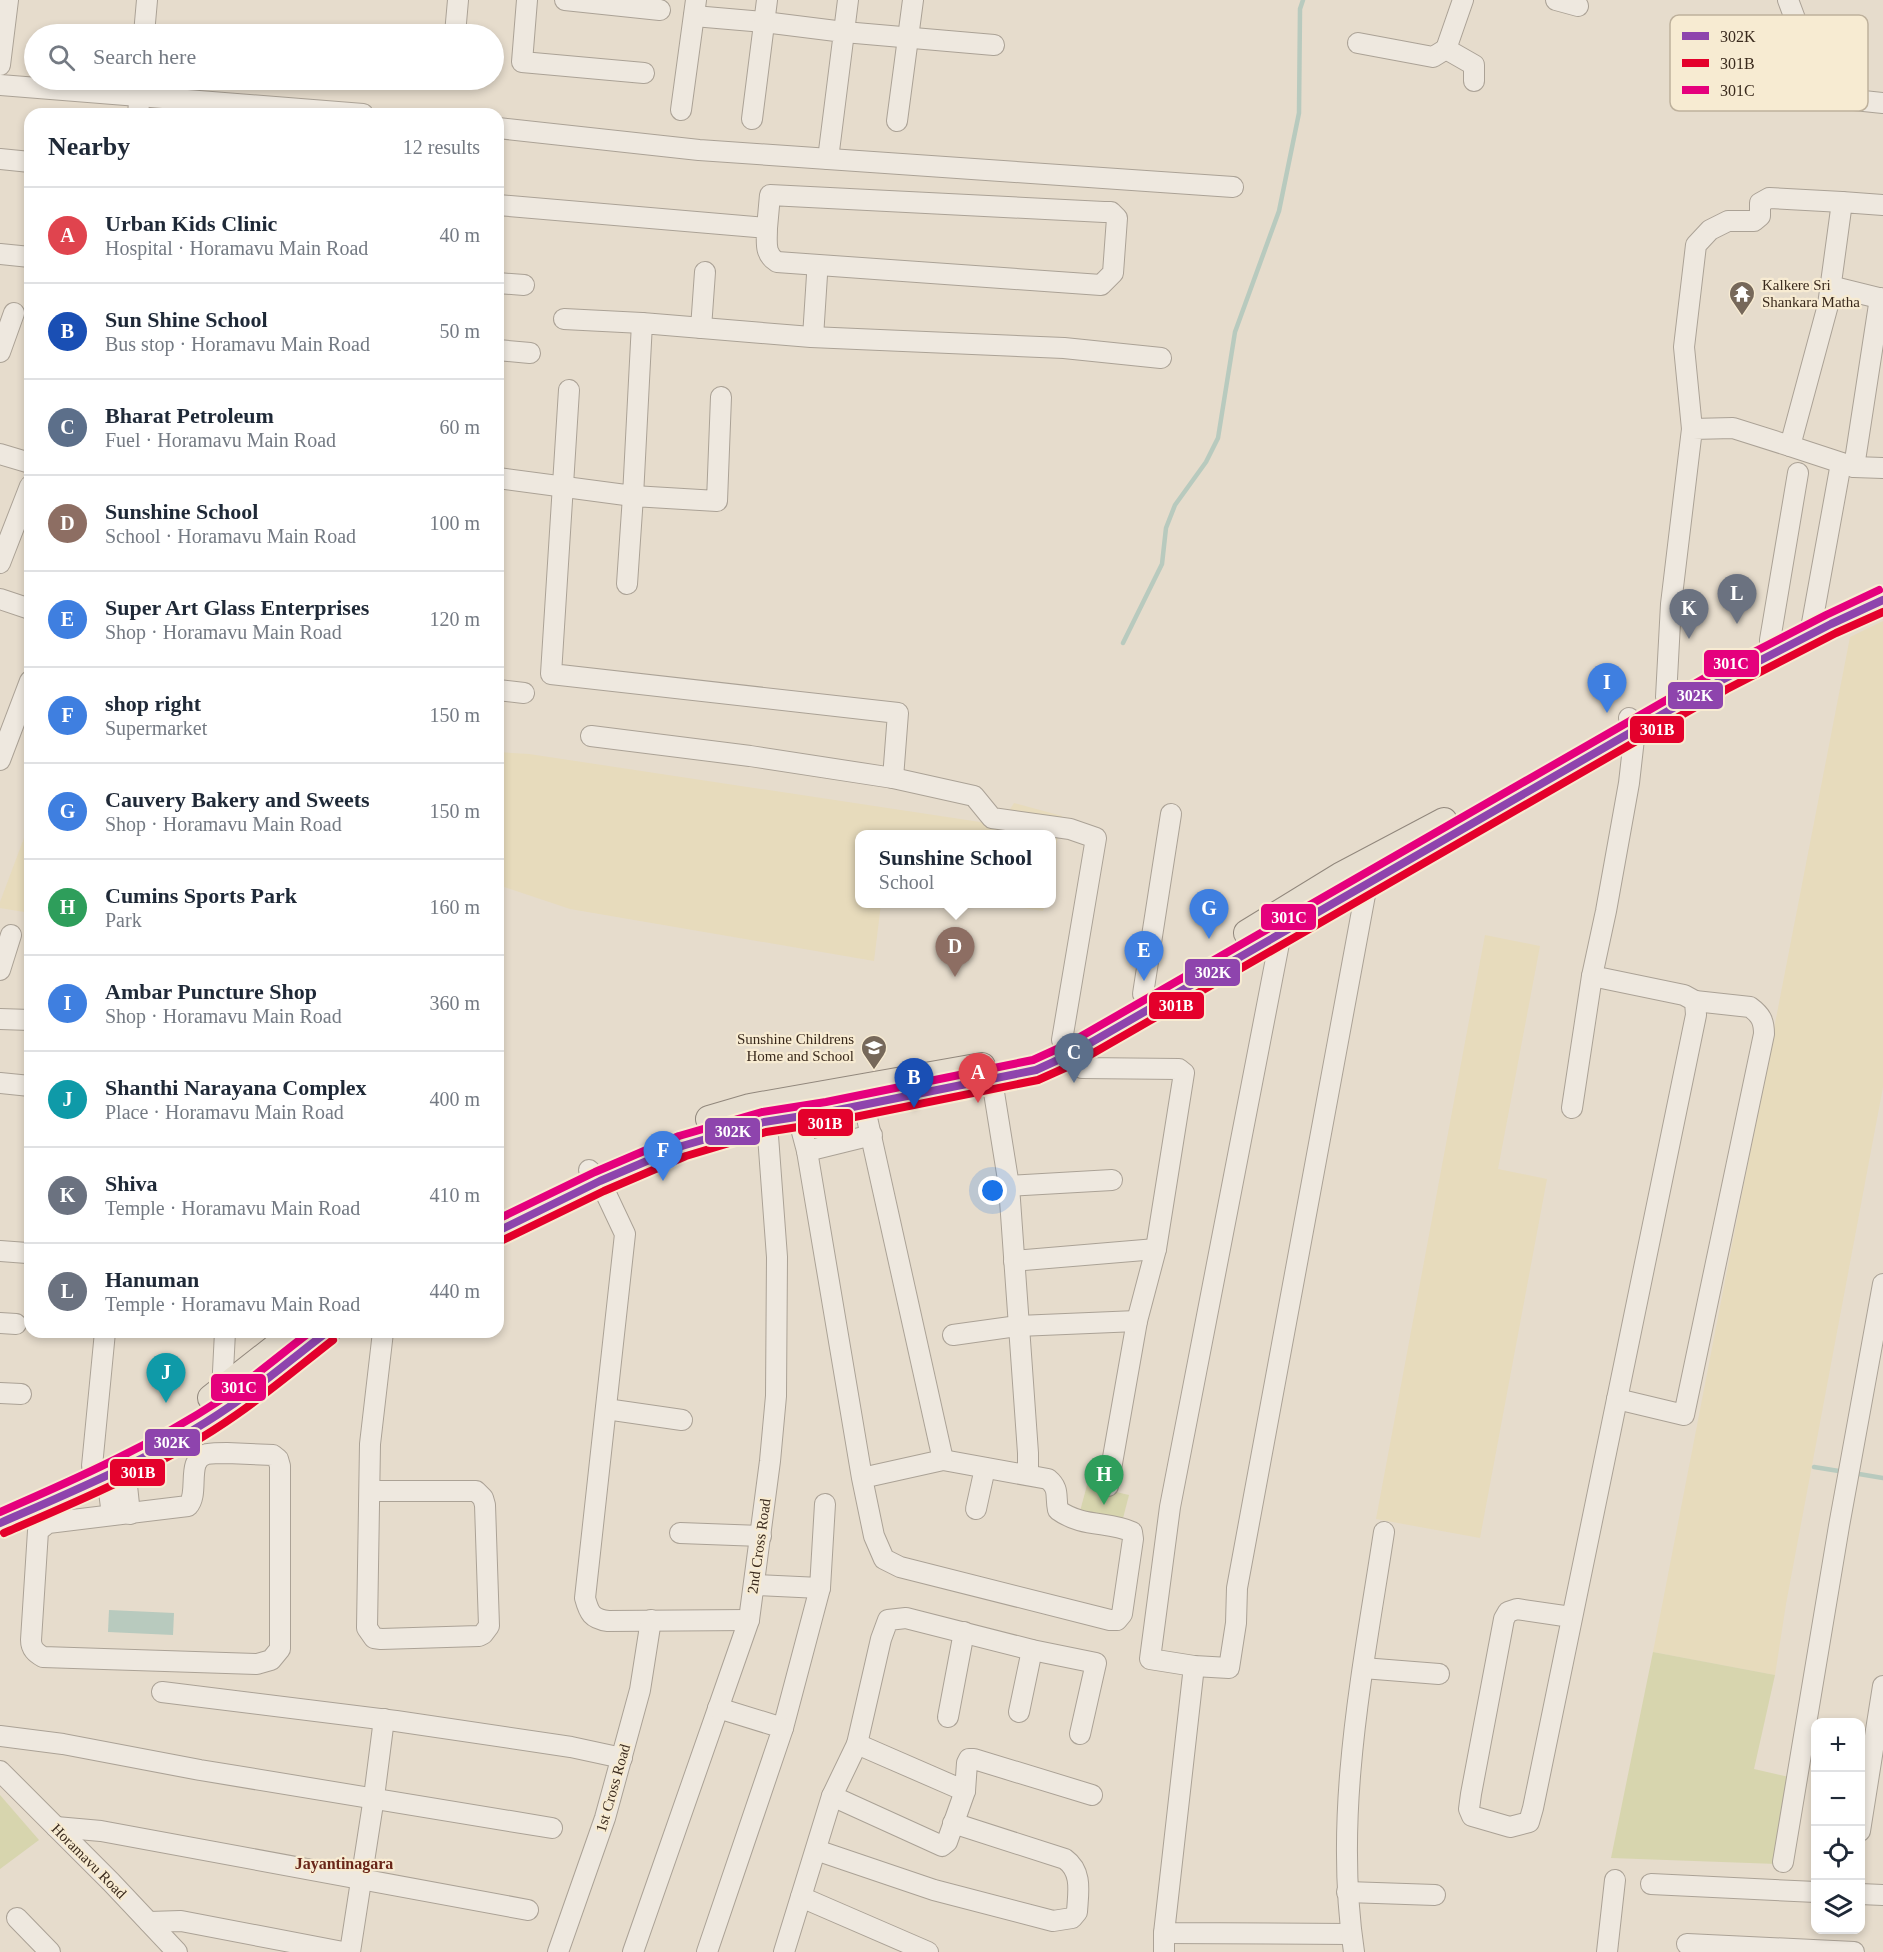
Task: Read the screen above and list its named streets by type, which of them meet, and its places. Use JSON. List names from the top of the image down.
{
  "streets": {
    "street": ["2nd Cross Road", "1st Cross Road", "Horamavu Road"]
  },
  "districts": ["Jayantinagara"],
  "places": {
    "temple": ["Kalkere Sri Shankara Matha"],
    "school or university": ["Sunshine Childrens Home and School"]
  },
  "lines": ["transit line 301C", "transit line 302K", "transit line 301B"],
  "legend": ["302K", "301B", "301C"],
  "page": {
    "search": "Search here",
    "heading": ["Nearby", "12 results"],
    "list": [
      {
        "mark": "A",
        "name": "Urban Kids Clinic",
        "note": "Hospital · Horamavu Main Road",
        "value": "40 m"
      },
      {
        "mark": "B",
        "name": "Sun Shine School",
        "note": "Bus stop · Horamavu Main Road",
        "value": "50 m"
      },
      {
        "mark": "C",
        "name": "Bharat Petroleum",
        "note": "Fuel · Horamavu Main Road",
        "value": "60 m"
      },
      {
        "mark": "D",
        "name": "Sunshine School",
        "note": "School · Horamavu Main Road",
        "value": "100 m"
      },
      {
        "mark": "E",
        "name": "Super Art Glass Enterprises",
        "note": "Shop · Horamavu Main Road",
        "value": "120 m"
      },
      {
        "mark": "F",
        "name": "shop right",
        "note": "Supermarket",
        "value": "150 m"
      },
      {
        "mark": "G",
        "name": "Cauvery Bakery and Sweets",
        "note": "Shop · Horamavu Main Road",
        "value": "150 m"
      },
      {
        "mark": "H",
        "name": "Cumins Sports Park",
        "note": "Park",
        "value": "160 m"
      },
      {
        "mark": "I",
        "name": "Ambar Puncture Shop",
        "note": "Shop · Horamavu Main Road",
        "value": "360 m"
      },
      {
        "mark": "J",
        "name": "Shanthi Narayana Complex",
        "note": "Place · Horamavu Main Road",
        "value": "400 m"
      },
      {
        "mark": "K",
        "name": "Shiva",
        "note": "Temple · Horamavu Main Road",
        "value": "410 m"
      },
      {
        "mark": "L",
        "name": "Hanuman",
        "note": "Temple · Horamavu Main Road",
        "value": "440 m"
      }
    ],
    "pins": [
      "L",
      "K",
      "I",
      "G",
      "D",
      "E",
      "C",
      "A",
      "B",
      "F",
      "J",
      "H"
    ],
    "popup": ["Sunshine School", "School"],
    "map_buttons": ["+", "−"]
  }
}
